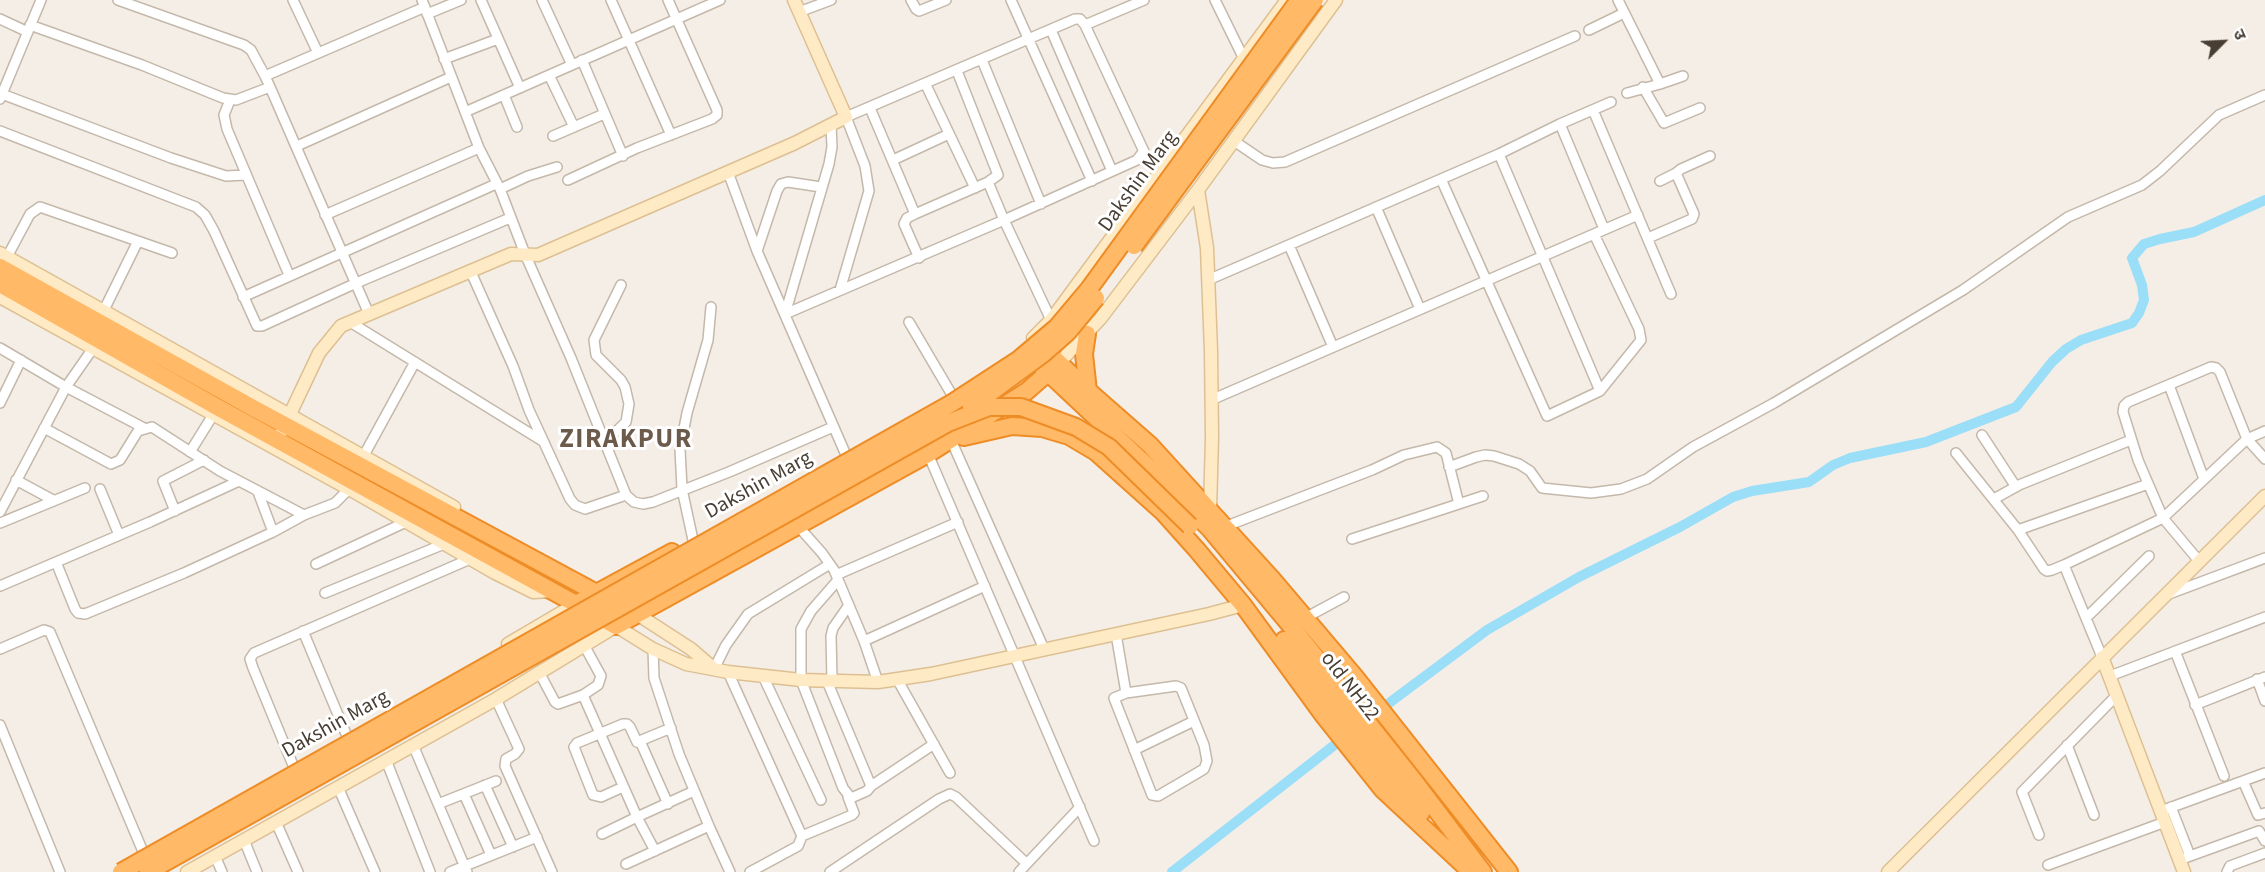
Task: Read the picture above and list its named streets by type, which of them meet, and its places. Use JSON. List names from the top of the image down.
{
  "streets": {
    "highway": ["Dakshin Marg", "old NH22"]
  },
  "crossings": [
    ["Dakshin Marg", "old NH22"]
  ],
  "districts": ["ZIRAKPUR"],
  "north": "top right"
}
